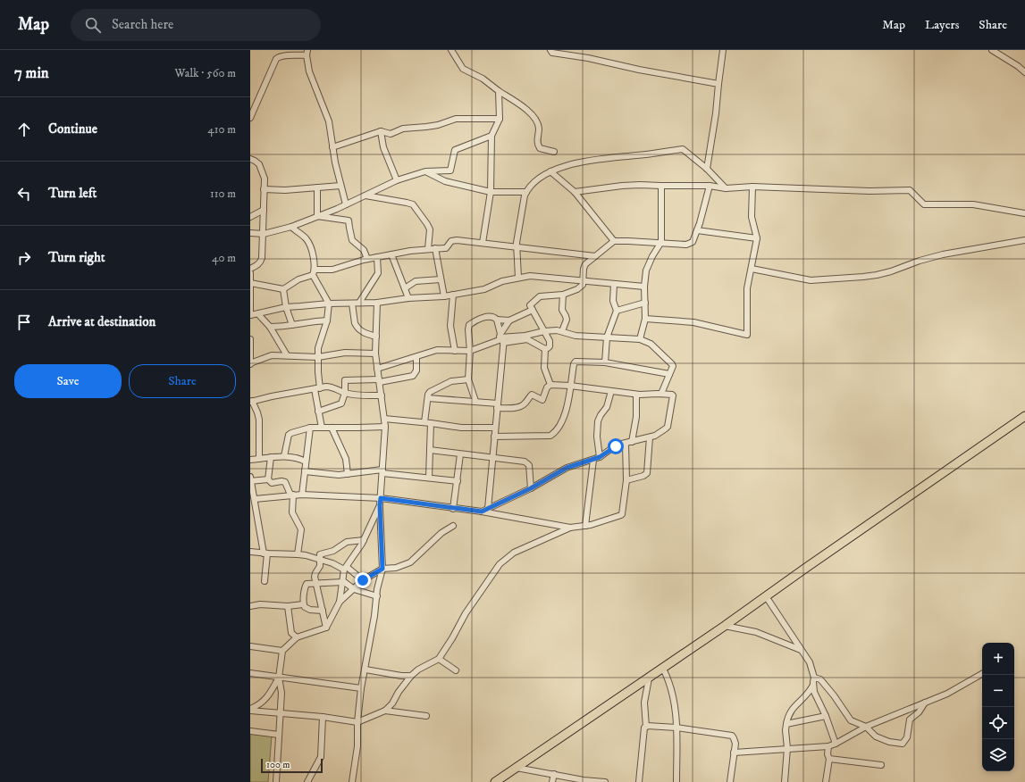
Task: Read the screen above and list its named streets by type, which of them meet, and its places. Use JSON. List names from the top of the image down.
{
  "scale_bar": "100 m",
  "page": {
    "header": "Map",
    "search": "Search here",
    "nav": ["Map", "Layers", "Share"],
    "heading": ["7 min", "Walk · 560 m"],
    "list": [
      ["Continue", "410 m"],
      ["Turn left", "110 m"],
      ["Turn right", "40 m"],
      "Arrive at destination"
    ],
    "buttons": ["Save", "Share"],
    "map_buttons": ["+", "−"],
    "scale": "100 m"
  }
}
